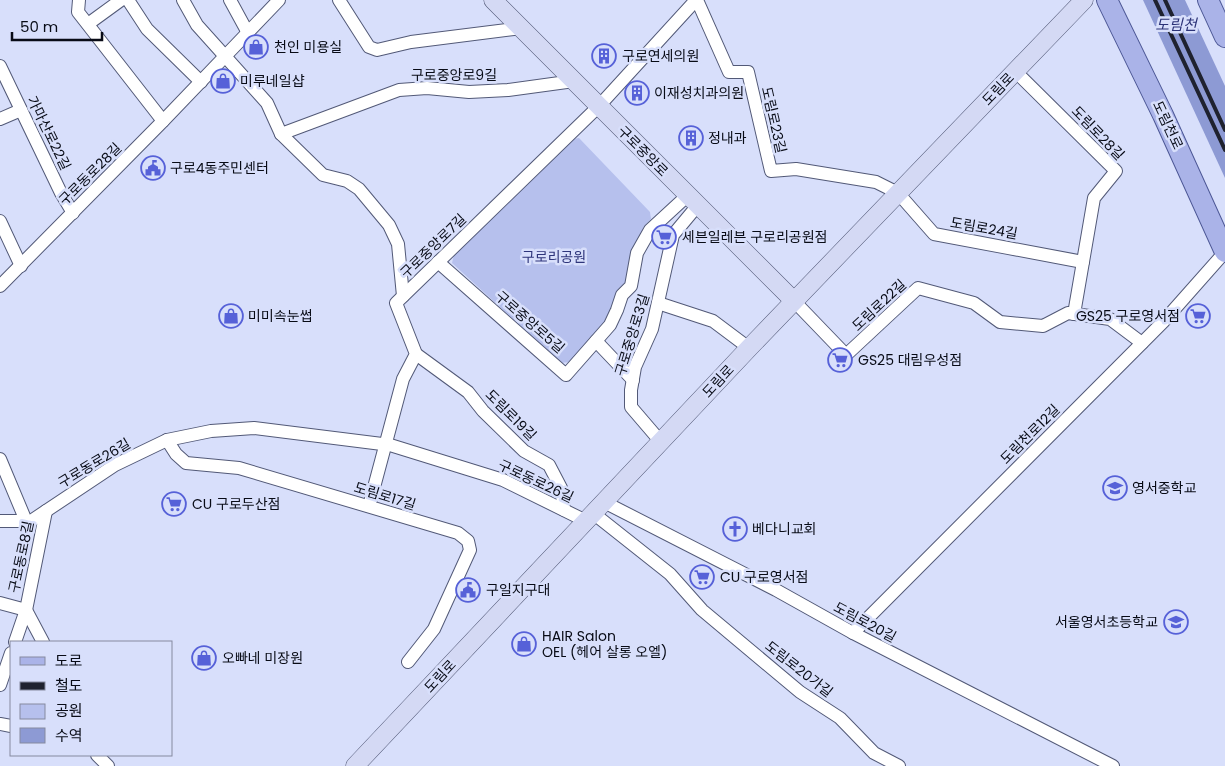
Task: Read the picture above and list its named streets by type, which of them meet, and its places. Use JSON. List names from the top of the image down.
{
  "streets": {
    "main road": ["도림천로"],
    "street": [
      "구로중앙로9길",
      "도림로",
      "도림로23길",
      "가마산로22길",
      "도림로28길",
      "구로중앙로",
      "구로동로28길",
      "도림로24길",
      "구로중앙로7길",
      "도림로22길",
      "구로중앙로5길",
      "구로중앙로3길",
      "도림로19길",
      "도림천로12길",
      "구로동로26길",
      "도림로17길",
      "구로동로8길",
      "도림로20길",
      "도림로20가길"
    ]
  },
  "crossings": [
    ["구로중앙로9길", "구로중앙로"],
    ["도림로", "도림로23길"],
    ["도림로", "도림로28길"],
    ["도림로", "구로중앙로"],
    ["도림로", "도림로24길"],
    ["도림로", "도림로22길"],
    ["도림로", "구로중앙로3길"],
    ["도림로", "구로동로26길"],
    ["도림로", "도림로20길"],
    ["도림로", "도림로20가길"],
    ["도림로23길", "도림로24길"],
    ["도림로23길", "구로중앙로7길"],
    ["도림천로", "도림천로12길"],
    ["가마산로22길", "구로동로28길"],
    ["도림로28길", "도림로24길"],
    ["도림로28길", "도림로22길"],
    ["구로중앙로", "구로중앙로7길"],
    ["구로중앙로", "도림로22길"],
    ["구로중앙로", "구로중앙로5길"],
    ["구로중앙로", "구로중앙로3길"],
    ["구로중앙로7길", "구로중앙로5길"],
    ["구로중앙로7길", "도림로19길"],
    ["도림로22길", "도림천로12길"],
    ["구로중앙로5길", "구로중앙로3길"],
    ["도림로19길", "구로동로26길"],
    ["도림천로12길", "도림로20길"],
    ["구로동로26길", "도림로17길"],
    ["구로동로26길", "구로동로8길"],
    ["구로동로26길", "도림로20길"],
    ["구로동로26길", "도림로20가길"],
    ["도림로20길", "도림로20가길"]
  ],
  "water": ["도림천"],
  "parks": ["구로리공원"],
  "places": {
    "shop": [
      "천인 미용실",
      "미루네일샵",
      "미미속눈썹",
      "HAIR Salon OEL (헤어 살롱 오엘)",
      "오빠네 미장원"
    ],
    "building": ["구로연세의원", "이재성치과의원", "정내과"],
    "public building": ["구로4동주민센터", "구일지구대"],
    "supermarket": [
      "세븐일레븐 구로리공원점",
      "GS25 구로영서점",
      "GS25 대림우성점",
      "CU 구로두산점",
      "CU 구로영서점"
    ],
    "school or university": ["영서중학교", "서울영서초등학교"],
    "church": ["베다니교회"]
  },
  "legend": [
    "도로",
    "철도",
    "공원",
    "수역"
  ],
  "scale_bar": "50 m"
}
